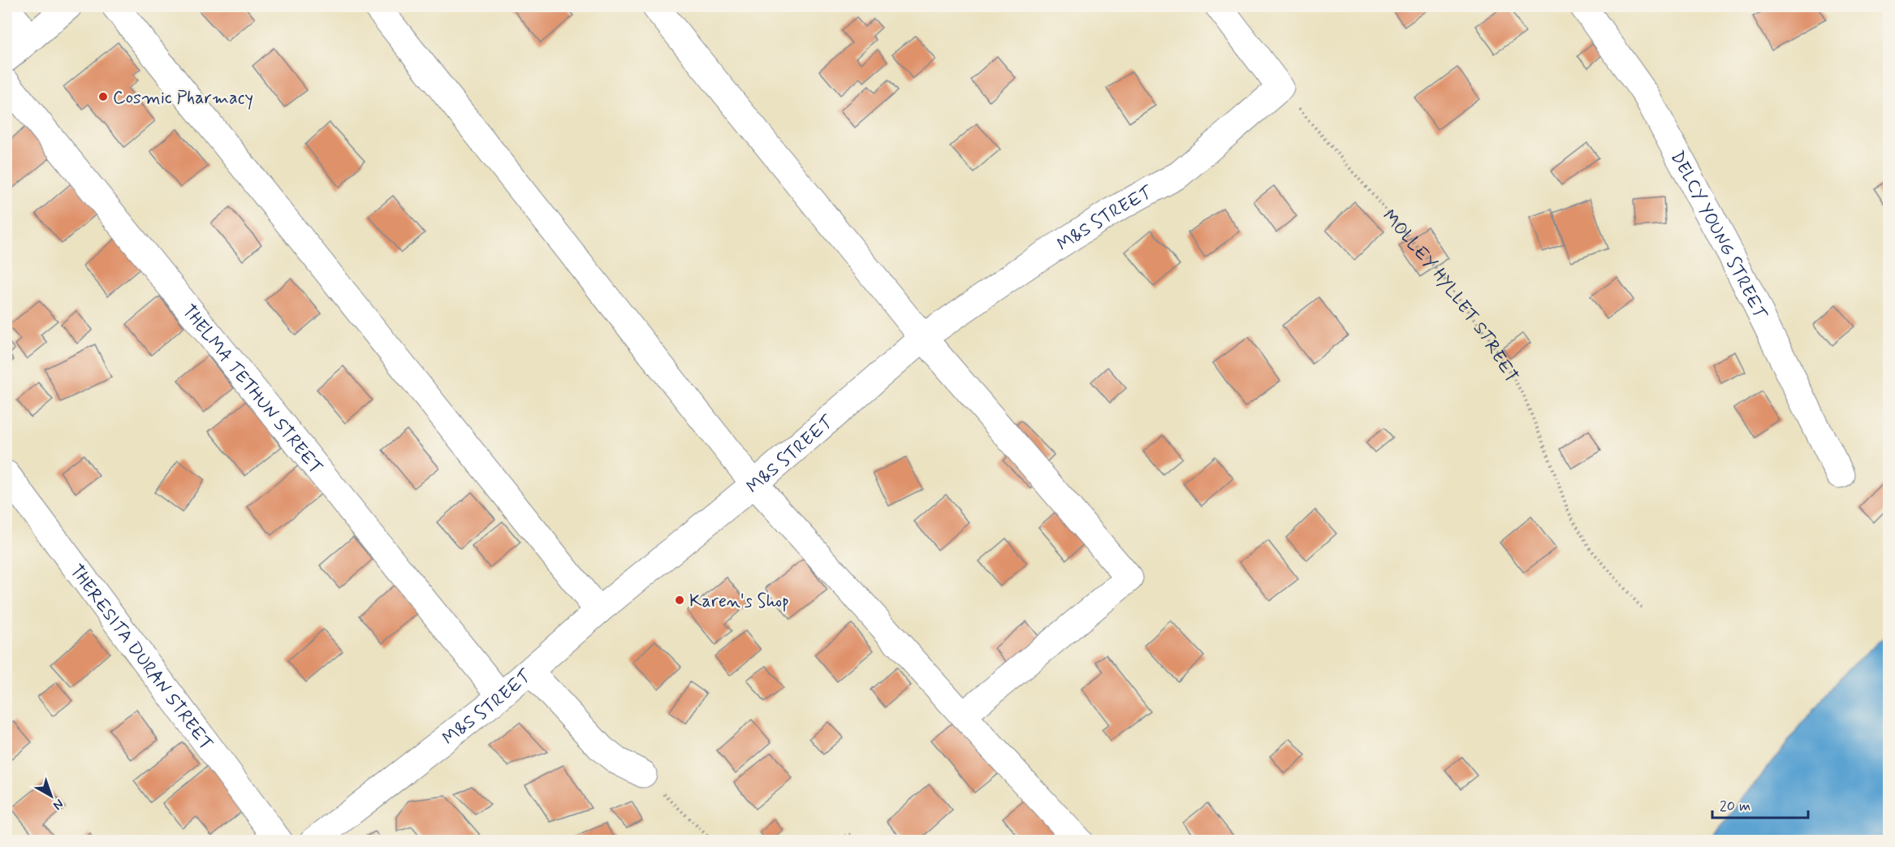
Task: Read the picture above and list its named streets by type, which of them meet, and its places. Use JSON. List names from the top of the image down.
{
  "streets": {
    "street": [
      "M&S STREET",
      "DELCY YOUNG STREET",
      "THELMA TETHUN STREET",
      "THERESITA DURAN STREET"
    ],
    "path": ["MOLLEY HYLLET STREET"]
  },
  "crossings": [
    ["M&S STREET", "MOLLEY HYLLET STREET"],
    ["M&S STREET", "THELMA TETHUN STREET"]
  ],
  "places": ["Cosmic Pharmacy", "Karen's Shop"],
  "scale_bar": "20 m",
  "north": "bottom right"
}
